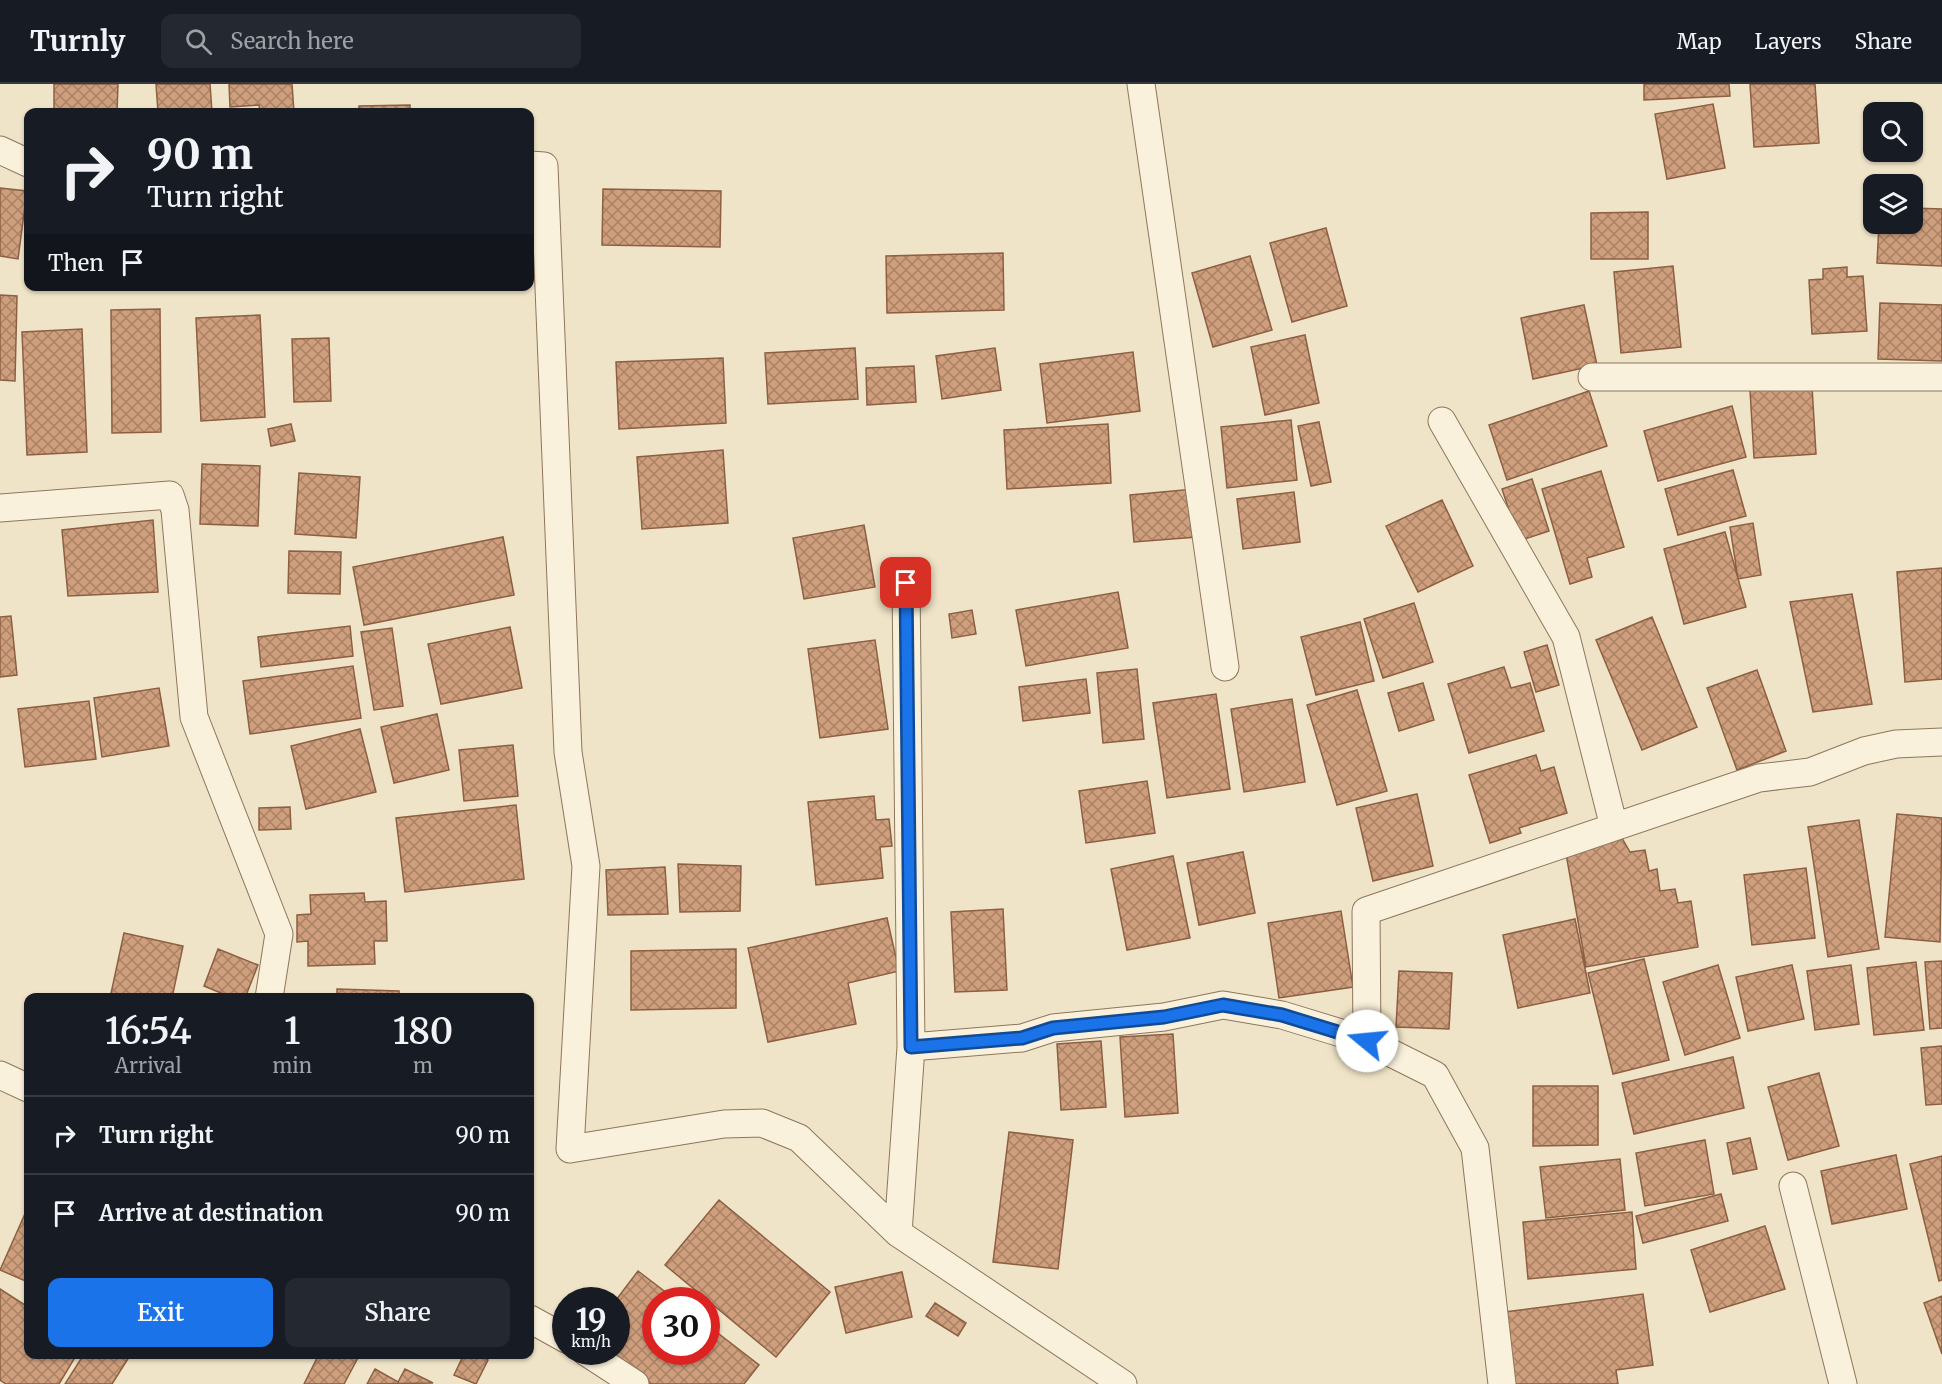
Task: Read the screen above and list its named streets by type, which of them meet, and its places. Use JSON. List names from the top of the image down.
{
  "page": {
    "header": "Turnly",
    "search": "Search here",
    "nav": ["Map", "Layers", "Share"],
    "turn": ["90 m", "Turn right"],
    "then": "Then",
    "eta": [
      "16:54",
      "Arrival",
      "1",
      "min",
      "180",
      "m"
    ],
    "list": [
      {
        "name": "Turn right",
        "value": "90 m"
      },
      {
        "name": "Arrive at destination",
        "value": "90 m"
      }
    ],
    "buttons": ["Exit", "Share"],
    "speed": "19 km/h",
    "limit": "30"
  }
}
